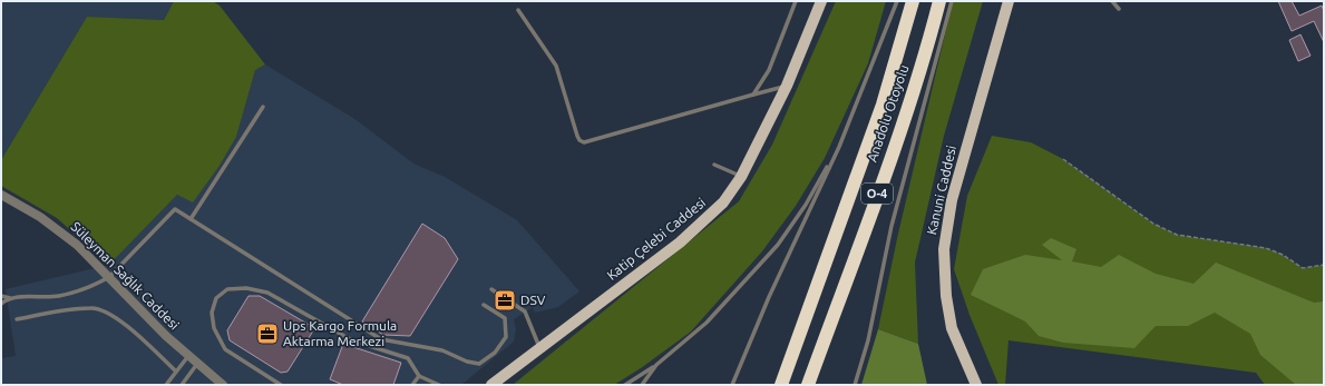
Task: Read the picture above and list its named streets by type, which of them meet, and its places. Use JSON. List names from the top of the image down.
{
  "streets": {
    "highway": ["Anadolu Otoyolu", "O-4"],
    "main road": ["Kanuni Caddesi", "Katip Çelebi Caddesi"],
    "street": ["Süleyman Sağlık Caddesi"]
  },
  "places": {
    "office": ["DSV", "Ups Kargo Formula Aktarma Merkezi"]
  }
}
